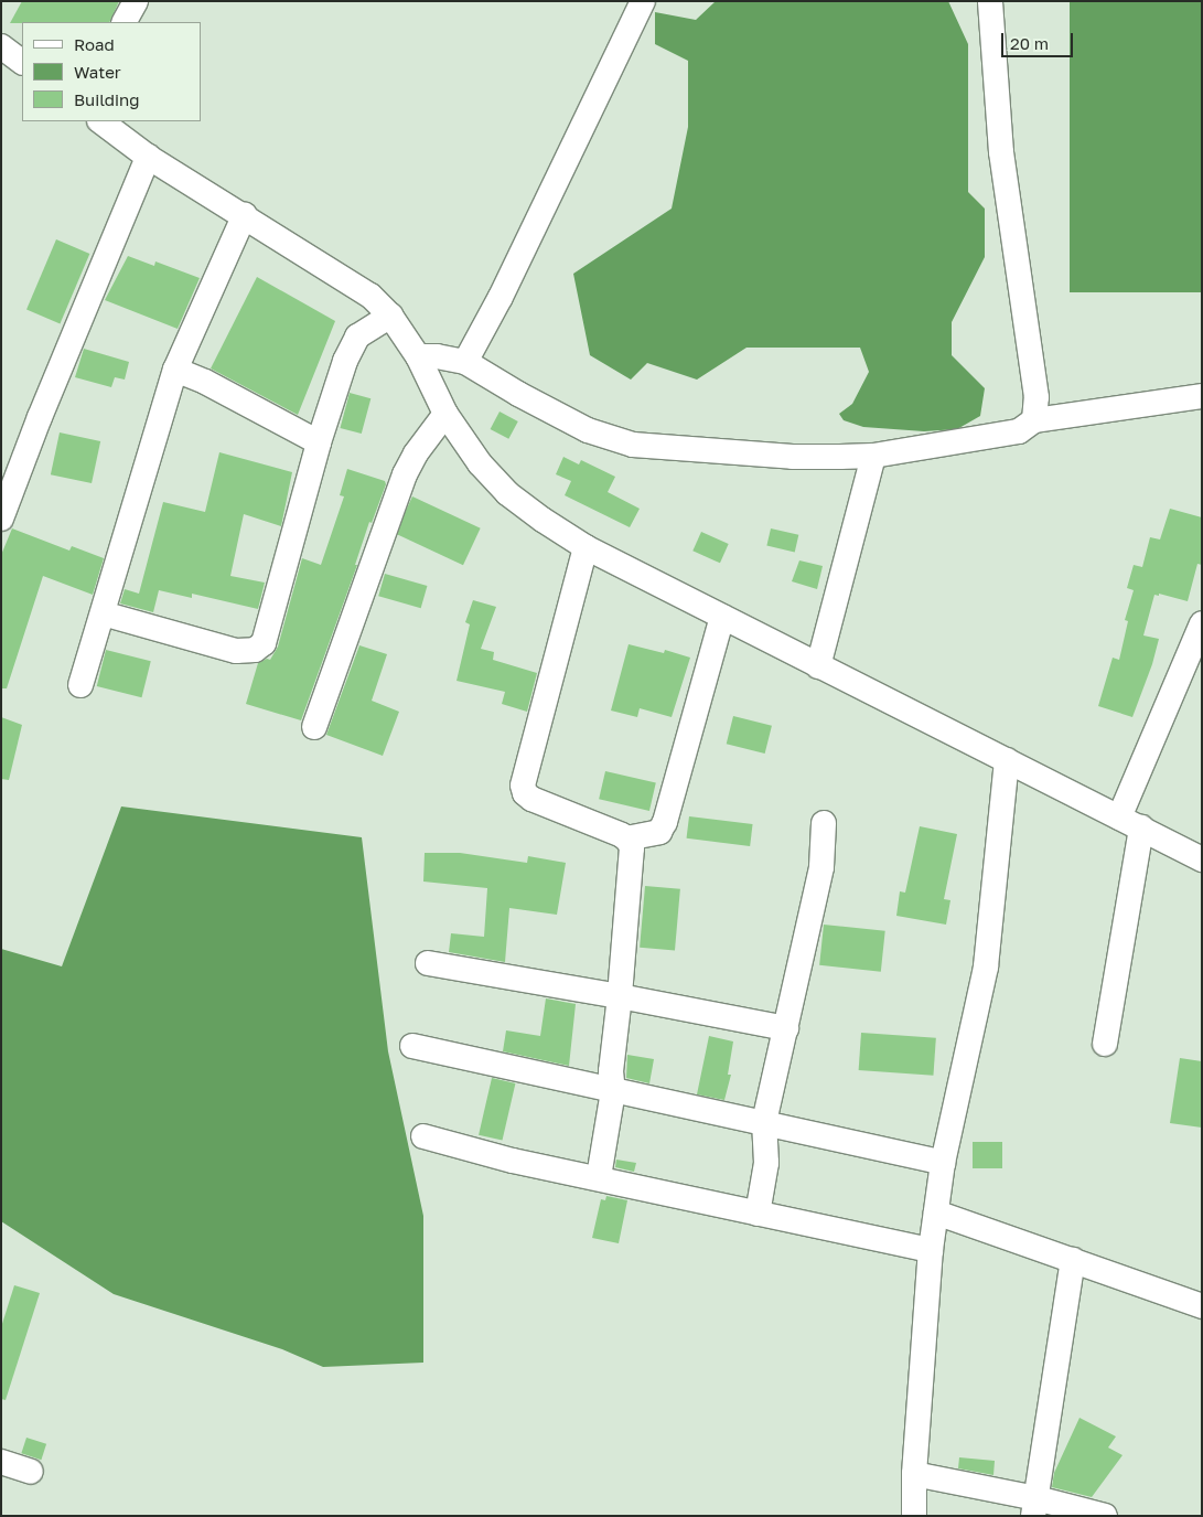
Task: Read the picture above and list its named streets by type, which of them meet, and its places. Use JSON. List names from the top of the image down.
{
  "legend": ["Road", "Water", "Building"],
  "scale_bar": "20 m"
}
